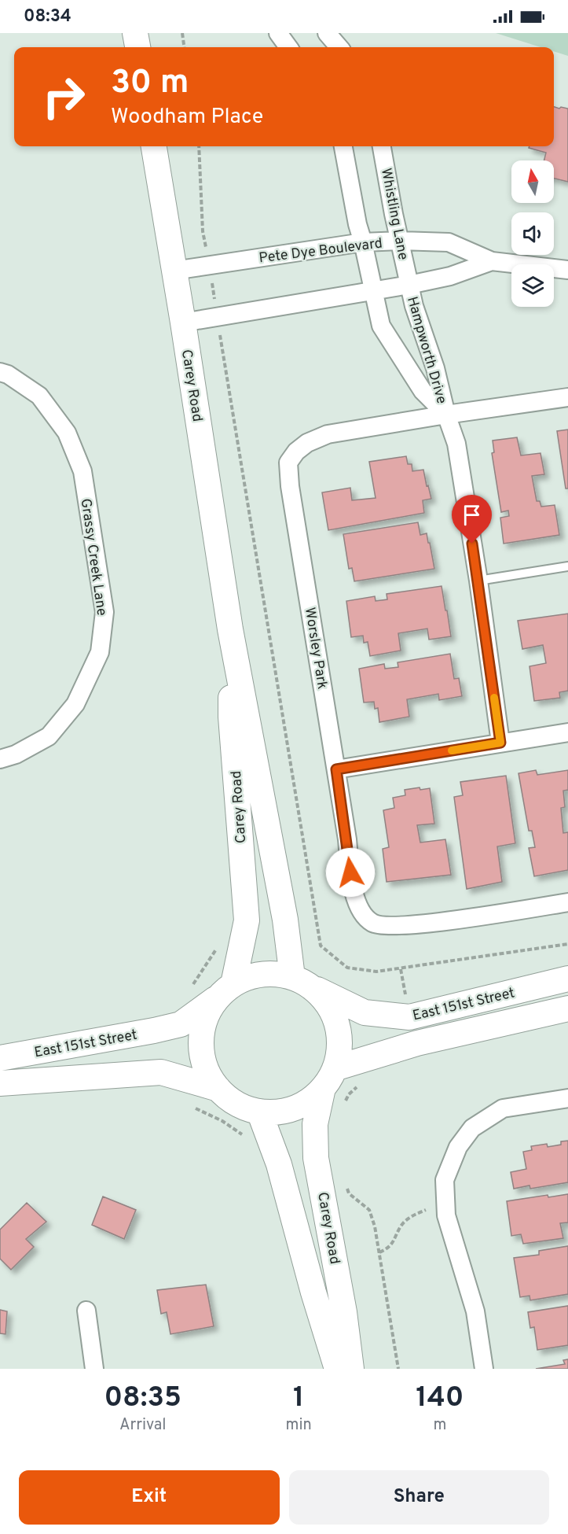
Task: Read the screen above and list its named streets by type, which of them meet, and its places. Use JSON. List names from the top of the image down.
{
  "streets": {
    "street": [
      "Whistling Lane",
      "Pete Dye Boulevard",
      "Hampworth Drive",
      "Carey Road",
      "Grassy Creek Lane",
      "Worsley Park",
      "East 151st Street"
    ]
  },
  "crossings": [
    ["Whistling Lane", "Pete Dye Boulevard"],
    ["Whistling Lane", "Hampworth Drive"],
    ["Pete Dye Boulevard", "Hampworth Drive"],
    ["Pete Dye Boulevard", "Carey Road"],
    ["Hampworth Drive", "Worsley Park"],
    ["Carey Road", "East 151st Street"]
  ],
  "north": "top",
  "page": {
    "status": "08:34",
    "turn": ["30 m", "Woodham Place"],
    "eta": [
      "08:35",
      "Arrival",
      "1",
      "min",
      "140",
      "m"
    ],
    "buttons": ["Exit", "Share"]
  }
}
